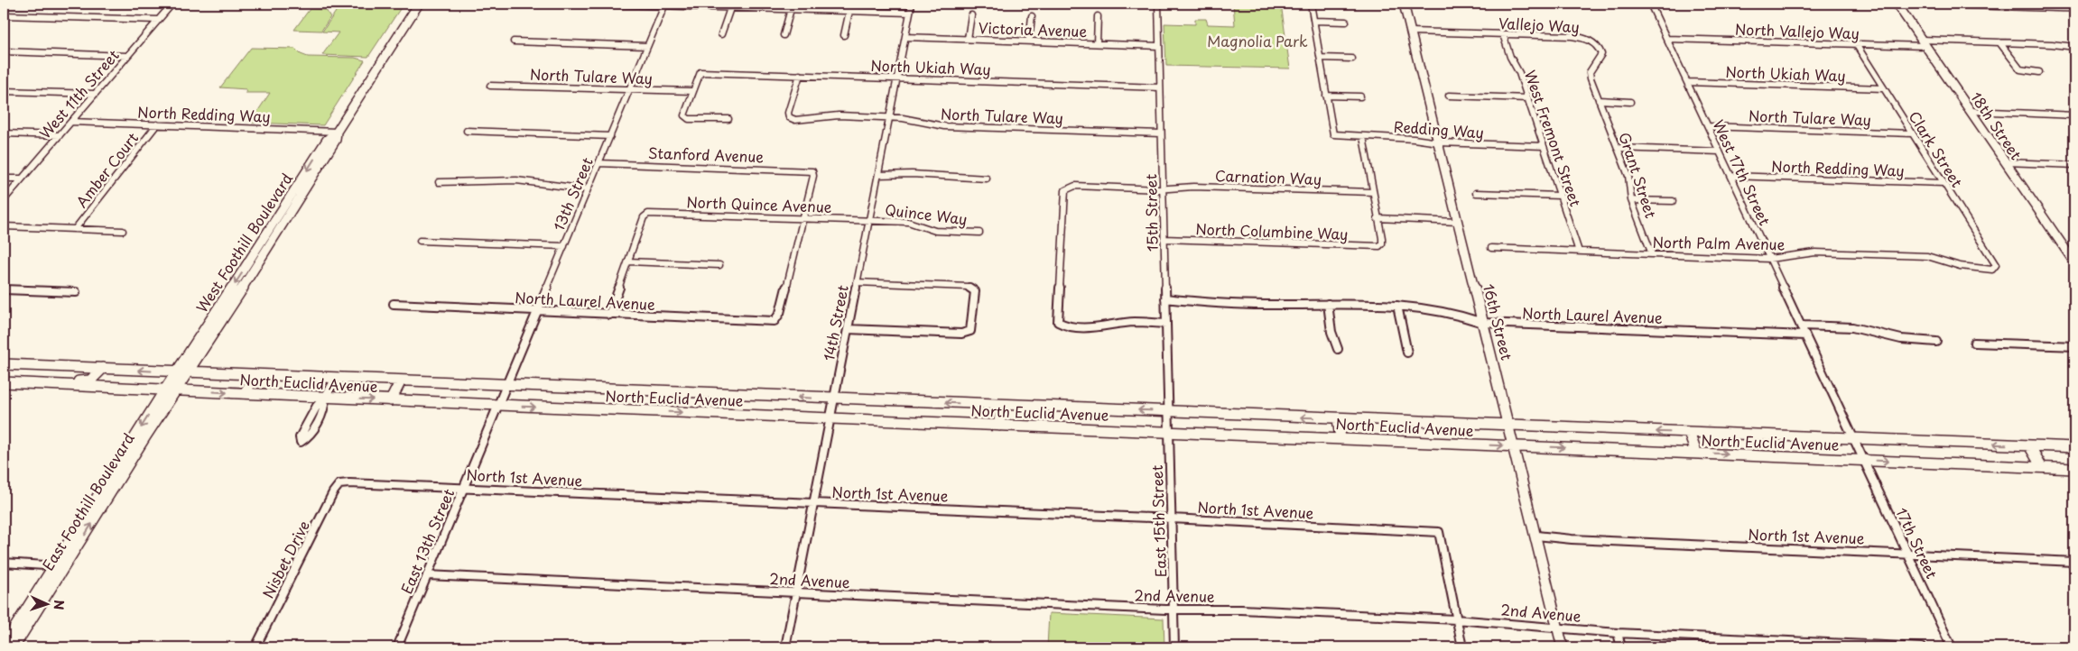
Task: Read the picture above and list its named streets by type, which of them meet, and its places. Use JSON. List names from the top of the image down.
{
  "streets": {
    "main road": [
      "18th Street",
      "West Foothill Boulevard",
      "16th Street",
      "North Euclid Avenue",
      "East Foothill Boulevard"
    ],
    "street": [
      "Vallejo Way",
      "Victoria Avenue",
      "North Vallejo Way",
      "North Ukiah Way",
      "North Tulare Way",
      "West 11th Street",
      "North Redding Way",
      "Redding Way",
      "West Fremont Street",
      "Clark Street",
      "Stanford Avenue",
      "Amber Court",
      "West 17th Street",
      "Grant Street",
      "Carnation Way",
      "13th Street",
      "North Quince Avenue",
      "15th Street",
      "Quince Way",
      "North Columbine Way",
      "North Palm Avenue",
      "North Laurel Avenue",
      "14th Street",
      "North 1st Avenue",
      "East 15th Street",
      "East 13th Street",
      "17th Street",
      "Nisbet Drive",
      "2nd Avenue"
    ]
  },
  "crossings": [
    ["Vallejo Way", "West Fremont Street"],
    ["Vallejo Way", "Grant Street"],
    ["Vallejo Way", "16th Street"],
    ["Victoria Avenue", "15th Street"],
    ["Victoria Avenue", "14th Street"],
    ["North Vallejo Way", "18th Street"],
    ["North Vallejo Way", "Clark Street"],
    ["North Vallejo Way", "West 17th Street"],
    ["North Ukiah Way", "North Tulare Way"],
    ["North Ukiah Way", "Clark Street"],
    ["North Ukiah Way", "West 17th Street"],
    ["North Ukiah Way", "15th Street"],
    ["North Ukiah Way", "14th Street"],
    ["North Tulare Way", "Clark Street"],
    ["North Tulare Way", "West 17th Street"],
    ["North Tulare Way", "13th Street"],
    ["North Tulare Way", "15th Street"],
    ["North Tulare Way", "14th Street"],
    ["West 11th Street", "North Redding Way"],
    ["North Redding Way", "Clark Street"],
    ["North Redding Way", "Amber Court"],
    ["North Redding Way", "West 17th Street"],
    ["North Redding Way", "West Foothill Boulevard"],
    ["Redding Way", "West Fremont Street"],
    ["Redding Way", "16th Street"],
    ["West Fremont Street", "North Palm Avenue"],
    ["Clark Street", "North Palm Avenue"],
    ["Stanford Avenue", "13th Street"],
    ["Stanford Avenue", "North Quince Avenue"],
    ["Stanford Avenue", "North Laurel Avenue"],
    ["West 17th Street", "North Palm Avenue"],
    ["West 17th Street", "North Laurel Avenue"],
    ["West 17th Street", "North Euclid Avenue"],
    ["West 17th Street", "17th Street"],
    ["Grant Street", "North Palm Avenue"],
    ["Carnation Way", "15th Street"],
    ["13th Street", "North Laurel Avenue"],
    ["13th Street", "North Euclid Avenue"],
    ["13th Street", "East 13th Street"],
    ["North Quince Avenue", "Quince Way"],
    ["North Quince Avenue", "North Laurel Avenue"],
    ["North Quince Avenue", "14th Street"],
    ["15th Street", "North Columbine Way"],
    ["15th Street", "North Laurel Avenue"],
    ["15th Street", "North Euclid Avenue"],
    ["15th Street", "East 15th Street"],
    ["Quince Way", "14th Street"],
    ["West Foothill Boulevard", "North Euclid Avenue"],
    ["West Foothill Boulevard", "East Foothill Boulevard"],
    ["North Laurel Avenue", "16th Street"],
    ["16th Street", "North Euclid Avenue"],
    ["16th Street", "North 1st Avenue"],
    ["16th Street", "2nd Avenue"],
    ["14th Street", "North Euclid Avenue"],
    ["14th Street", "North 1st Avenue"],
    ["14th Street", "2nd Avenue"],
    ["North Euclid Avenue", "East Foothill Boulevard"],
    ["North Euclid Avenue", "East 15th Street"],
    ["North Euclid Avenue", "East 13th Street"],
    ["North Euclid Avenue", "17th Street"],
    ["North 1st Avenue", "East 15th Street"],
    ["North 1st Avenue", "East 13th Street"],
    ["North 1st Avenue", "17th Street"],
    ["North 1st Avenue", "Nisbet Drive"],
    ["North 1st Avenue", "2nd Avenue"],
    ["East 15th Street", "2nd Avenue"],
    ["East 13th Street", "2nd Avenue"]
  ],
  "parks": ["Magnolia Park"],
  "north": "right"
}
